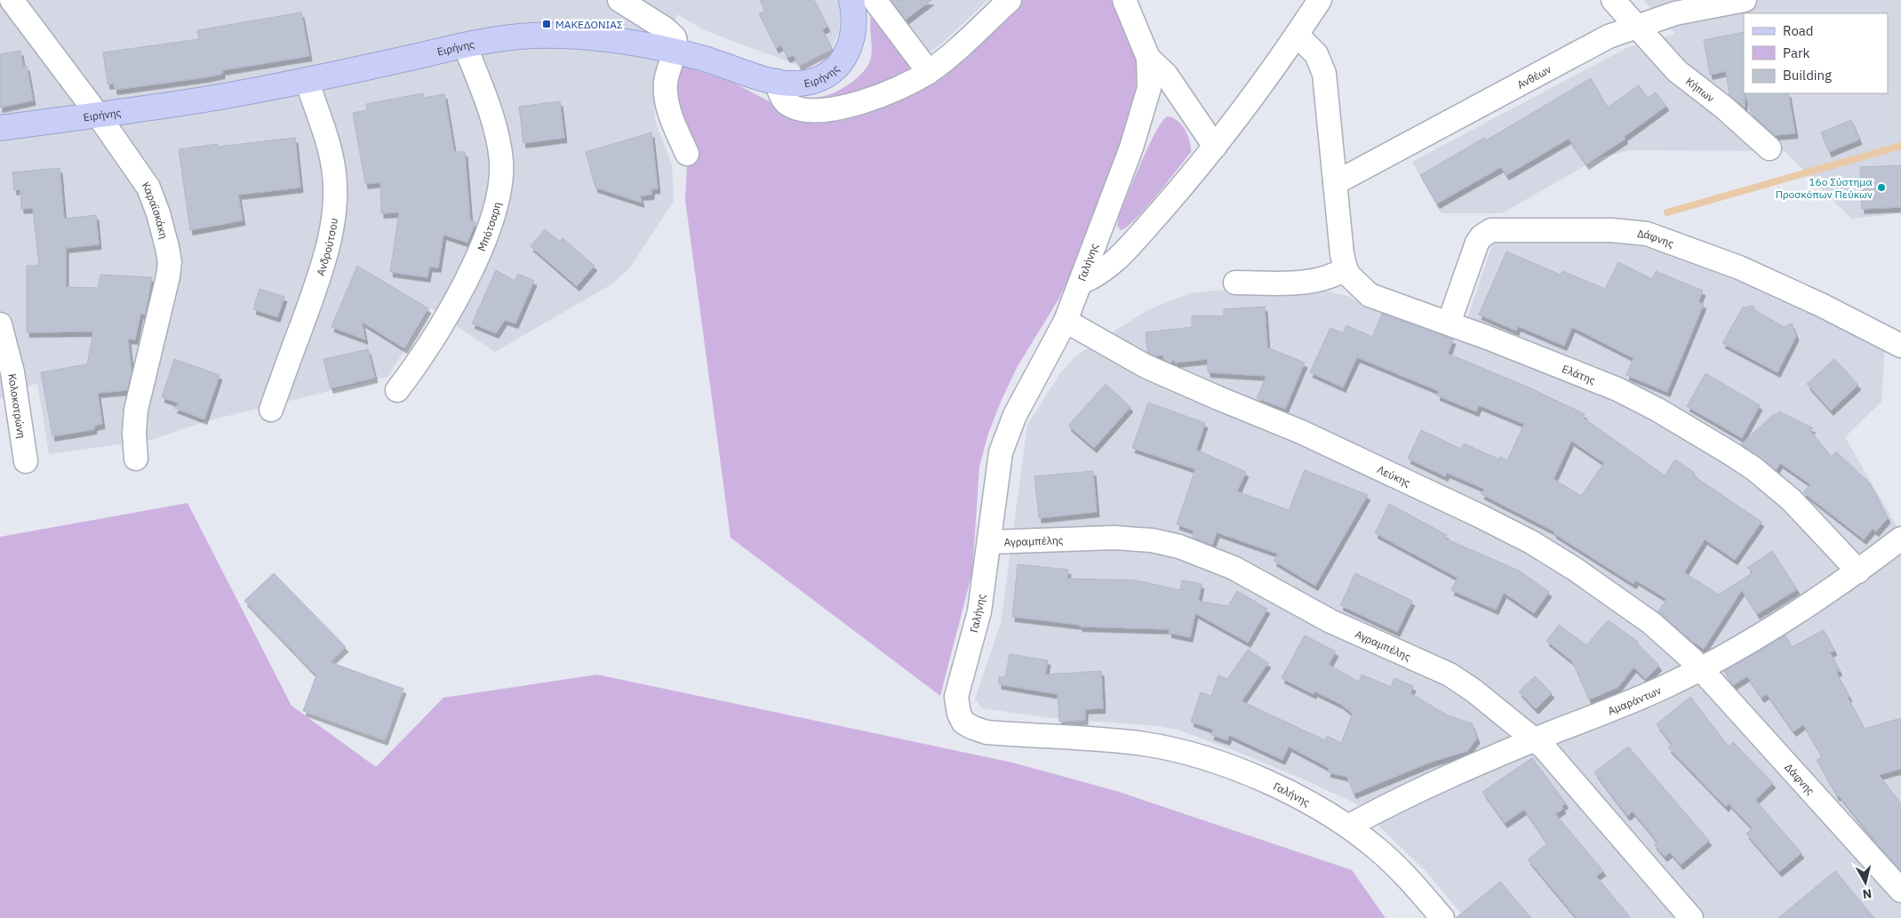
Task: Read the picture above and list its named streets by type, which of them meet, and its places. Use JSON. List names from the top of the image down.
{
  "streets": {
    "street": [
      "Ειρήνης",
      "Ανθέων",
      "Κήπων",
      "Καραϊσκάκη",
      "Μπότσαρη",
      "Δάφνης",
      "Ανδρούτσου",
      "Γαλήνης",
      "Ελάτης",
      "Κολοκοτρώνη",
      "Λεύκης",
      "Αγραμπέλης",
      "Αμαράντων"
    ]
  },
  "crossings": [
    ["Ειρήνης", "Καραϊσκάκη"],
    ["Ειρήνης", "Μπότσαρη"],
    ["Ειρήνης", "Ανδρούτσου"],
    ["Ανθέων", "Κήπων"],
    ["Δάφνης", "Ελάτης"],
    ["Δάφνης", "Λεύκης"],
    ["Δάφνης", "Αμαράντων"],
    ["Γαλήνης", "Λεύκης"],
    ["Γαλήνης", "Αγραμπέλης"],
    ["Γαλήνης", "Αμαράντων"],
    ["Ελάτης", "Αμαράντων"],
    ["Λεύκης", "Αμαράντων"],
    ["Αγραμπέλης", "Αμαράντων"]
  ],
  "places": {
    "transit": ["ΜΑΚΕΔΟΝΙΑΣ"],
    "other": ["16ο Σύστημα Προσκόπων Πεύκων"]
  },
  "legend": ["Road", "Park", "Building"],
  "north": "bottom"
}
